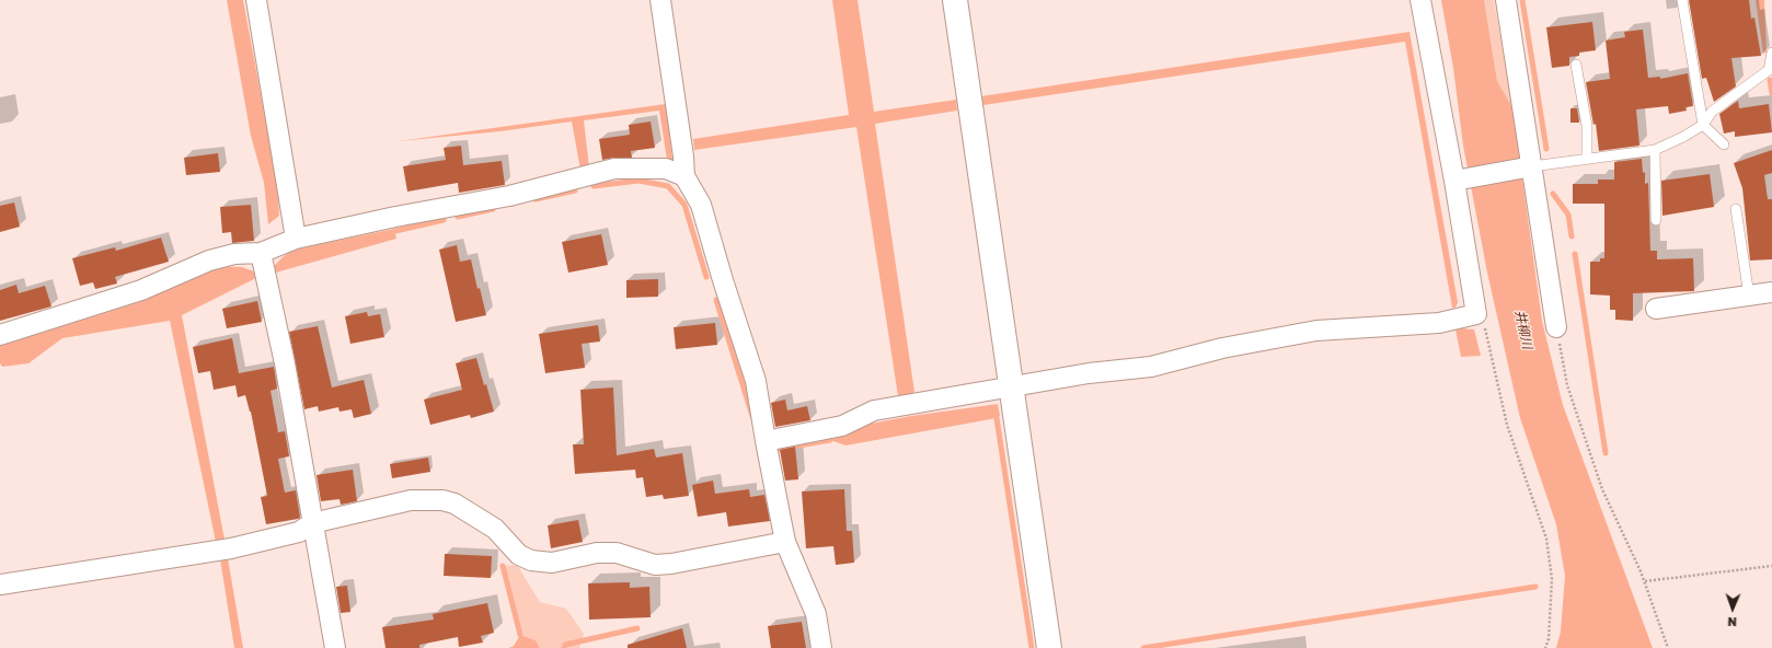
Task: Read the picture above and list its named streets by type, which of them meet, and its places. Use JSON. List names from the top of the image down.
{
  "water": ["井柳川"],
  "north": "bottom"
}
